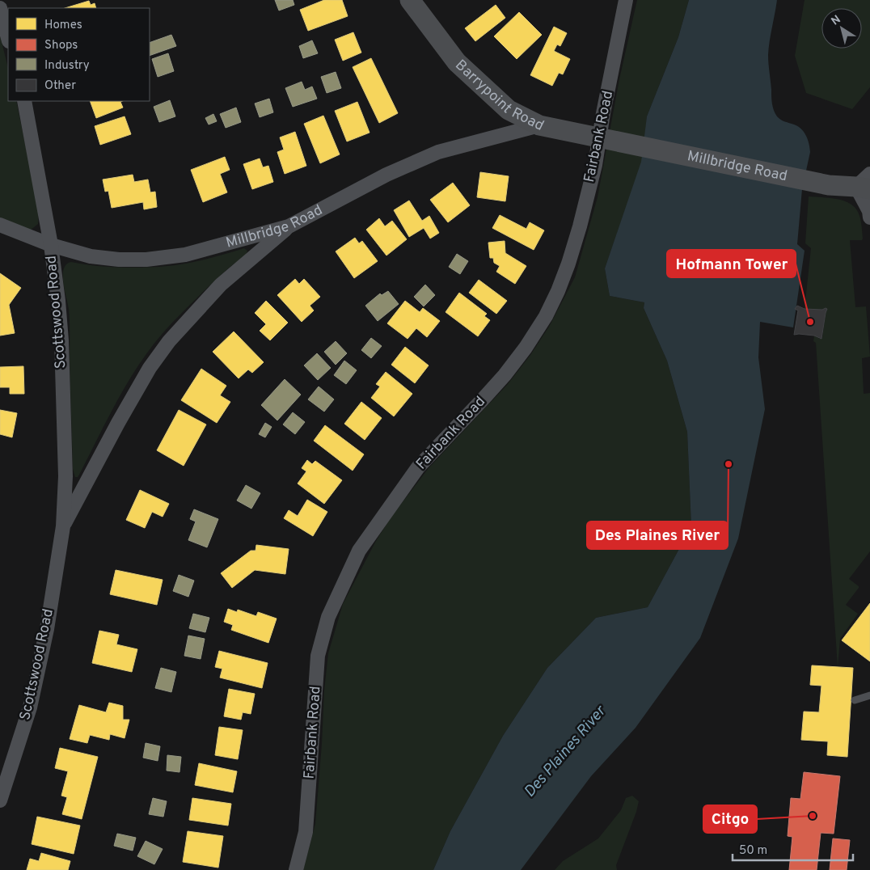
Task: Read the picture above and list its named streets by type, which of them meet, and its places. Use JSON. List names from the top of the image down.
{
  "streets": {
    "street": [
      "Barrypoint Road",
      "Fairbank Road",
      "Millbridge Road",
      "Scottswood Road"
    ]
  },
  "crossings": [
    ["Barrypoint Road", "Fairbank Road"],
    ["Barrypoint Road", "Millbridge Road"],
    ["Millbridge Road", "Scottswood Road"]
  ],
  "water": ["Des Plaines River"],
  "places": ["Hofmann Tower", "Des Plaines River", "Citgo"],
  "legend": [
    "Homes",
    "Shops",
    "Industry",
    "Other"
  ],
  "scale_bar": "50 m",
  "north": "top left"
}
